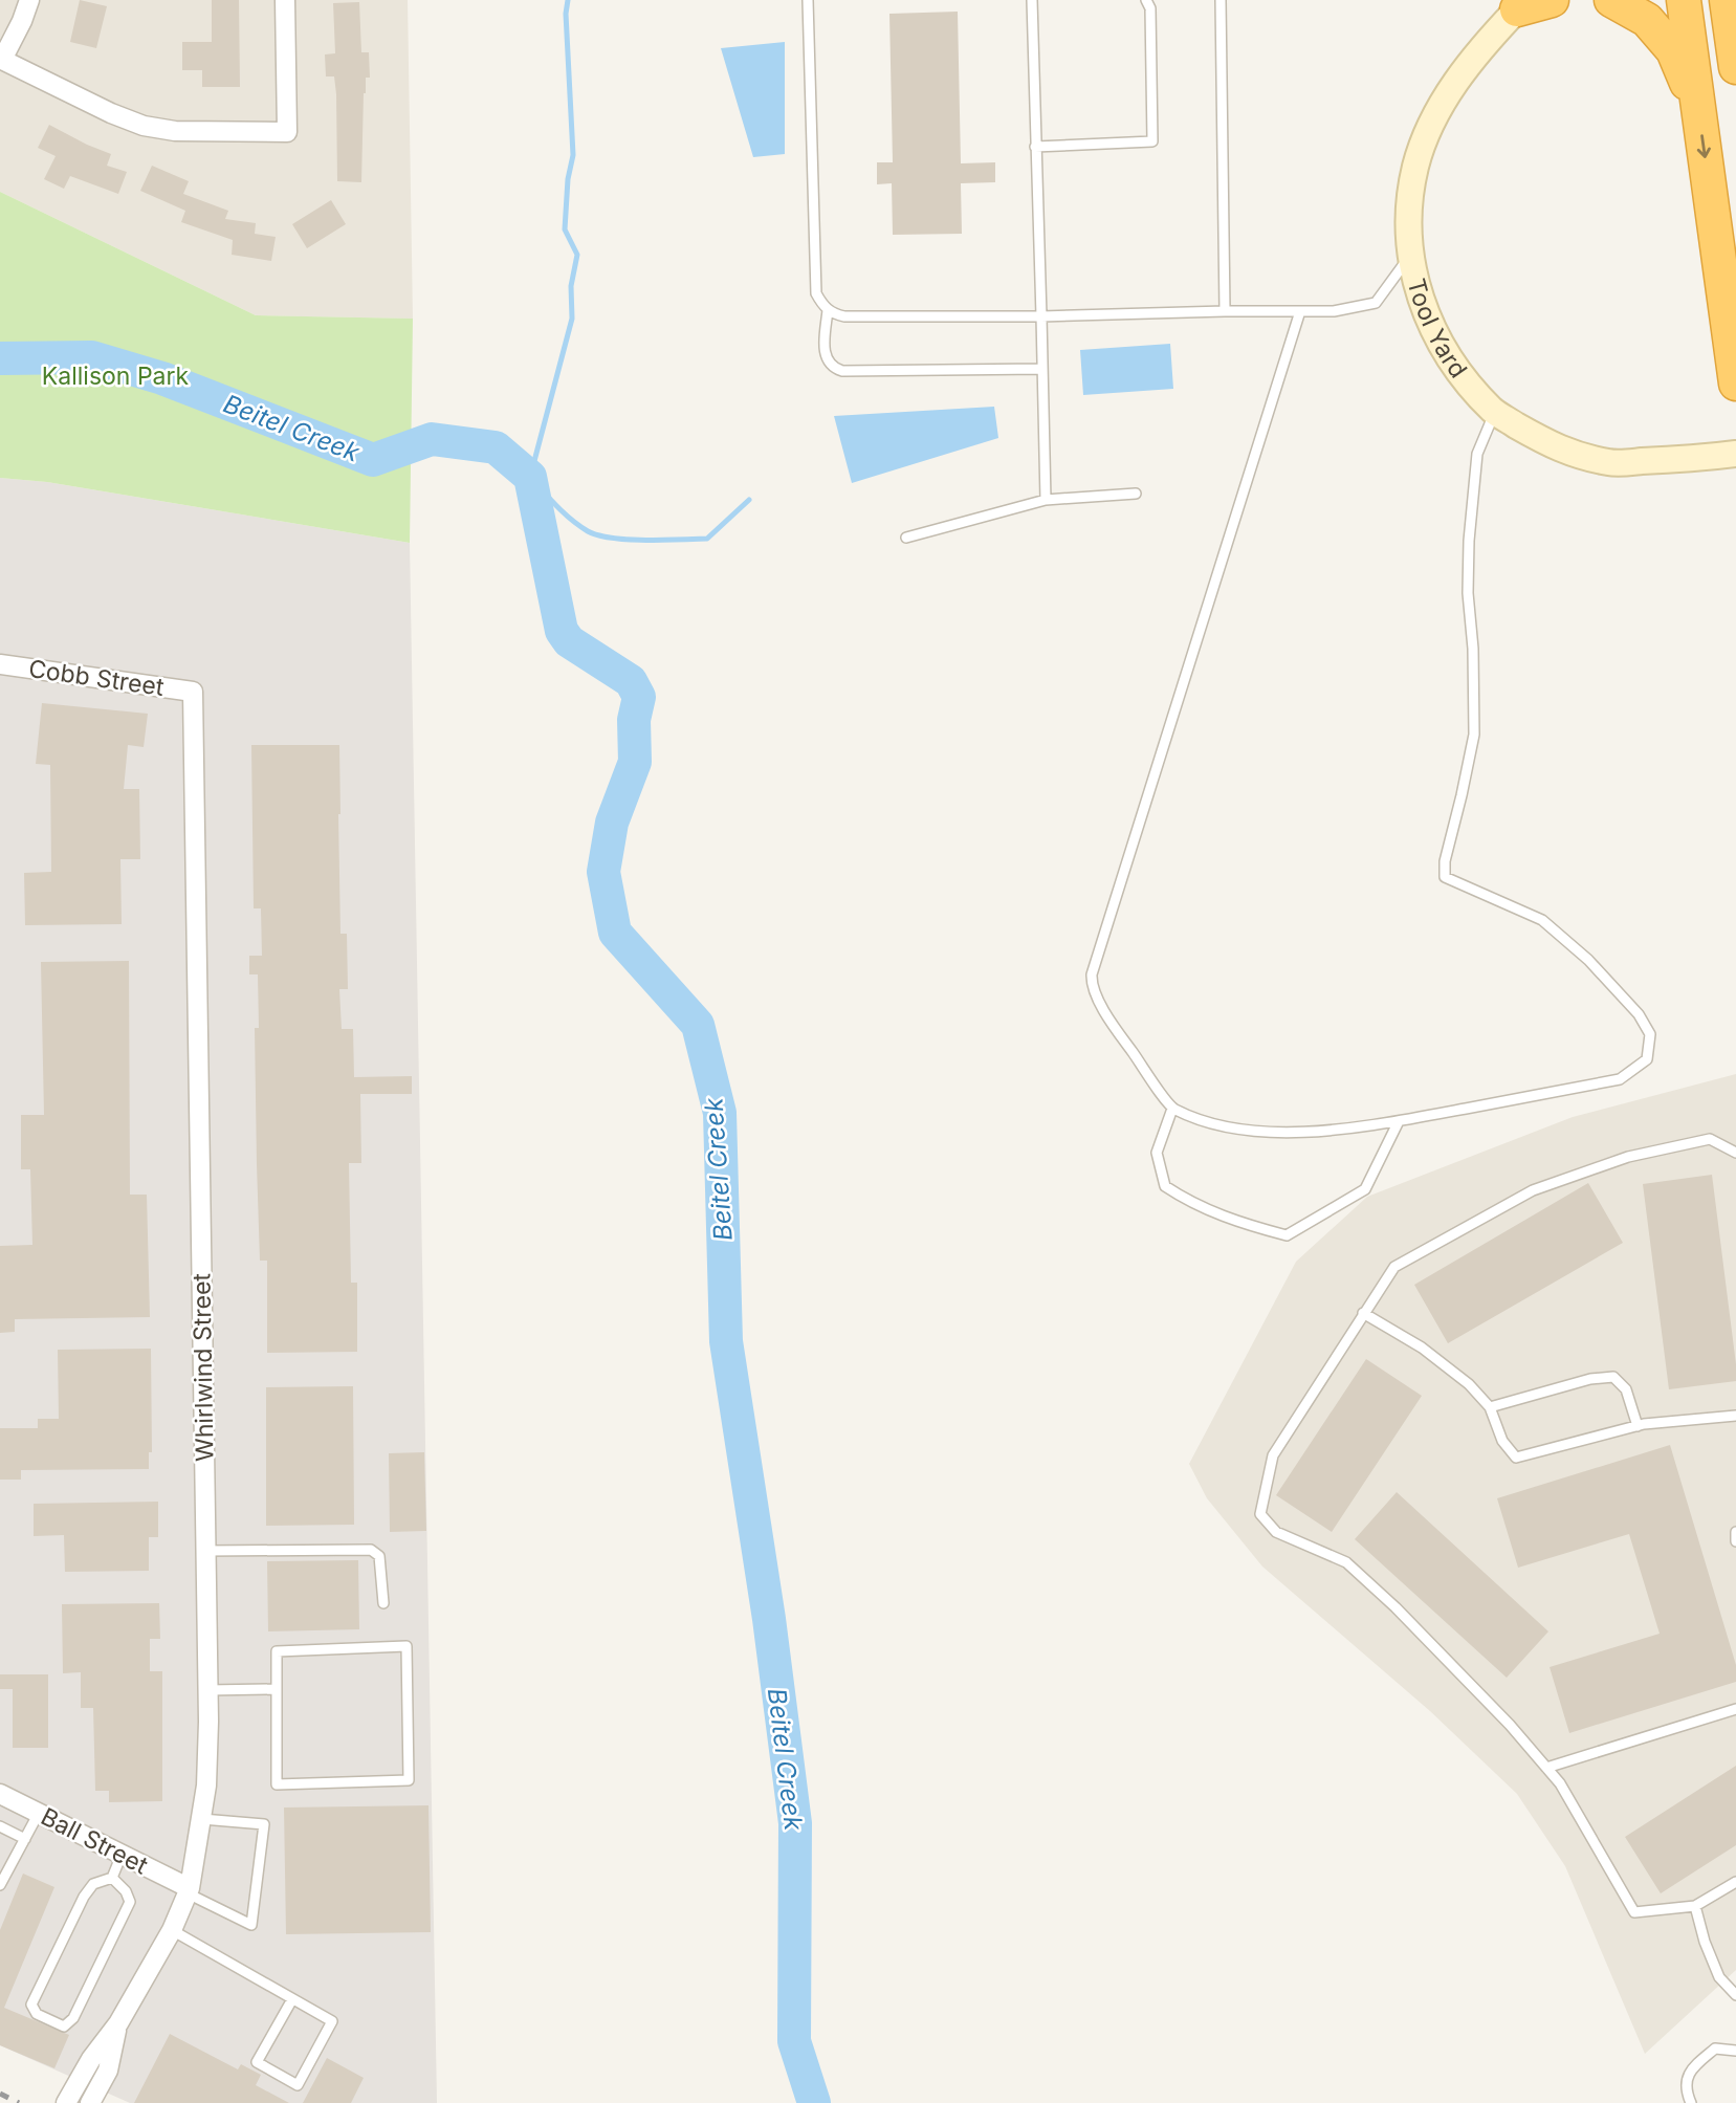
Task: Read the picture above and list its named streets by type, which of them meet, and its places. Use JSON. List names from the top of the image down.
{
  "streets": {
    "street": [
      "Tool Yard",
      "Cobb Street",
      "Whirlwind Street",
      "Ball Street"
    ]
  },
  "crossings": [
    ["Cobb Street", "Whirlwind Street"],
    ["Whirlwind Street", "Ball Street"]
  ],
  "water": ["Beitel Creek"],
  "parks": ["Kallison Park"]
}
